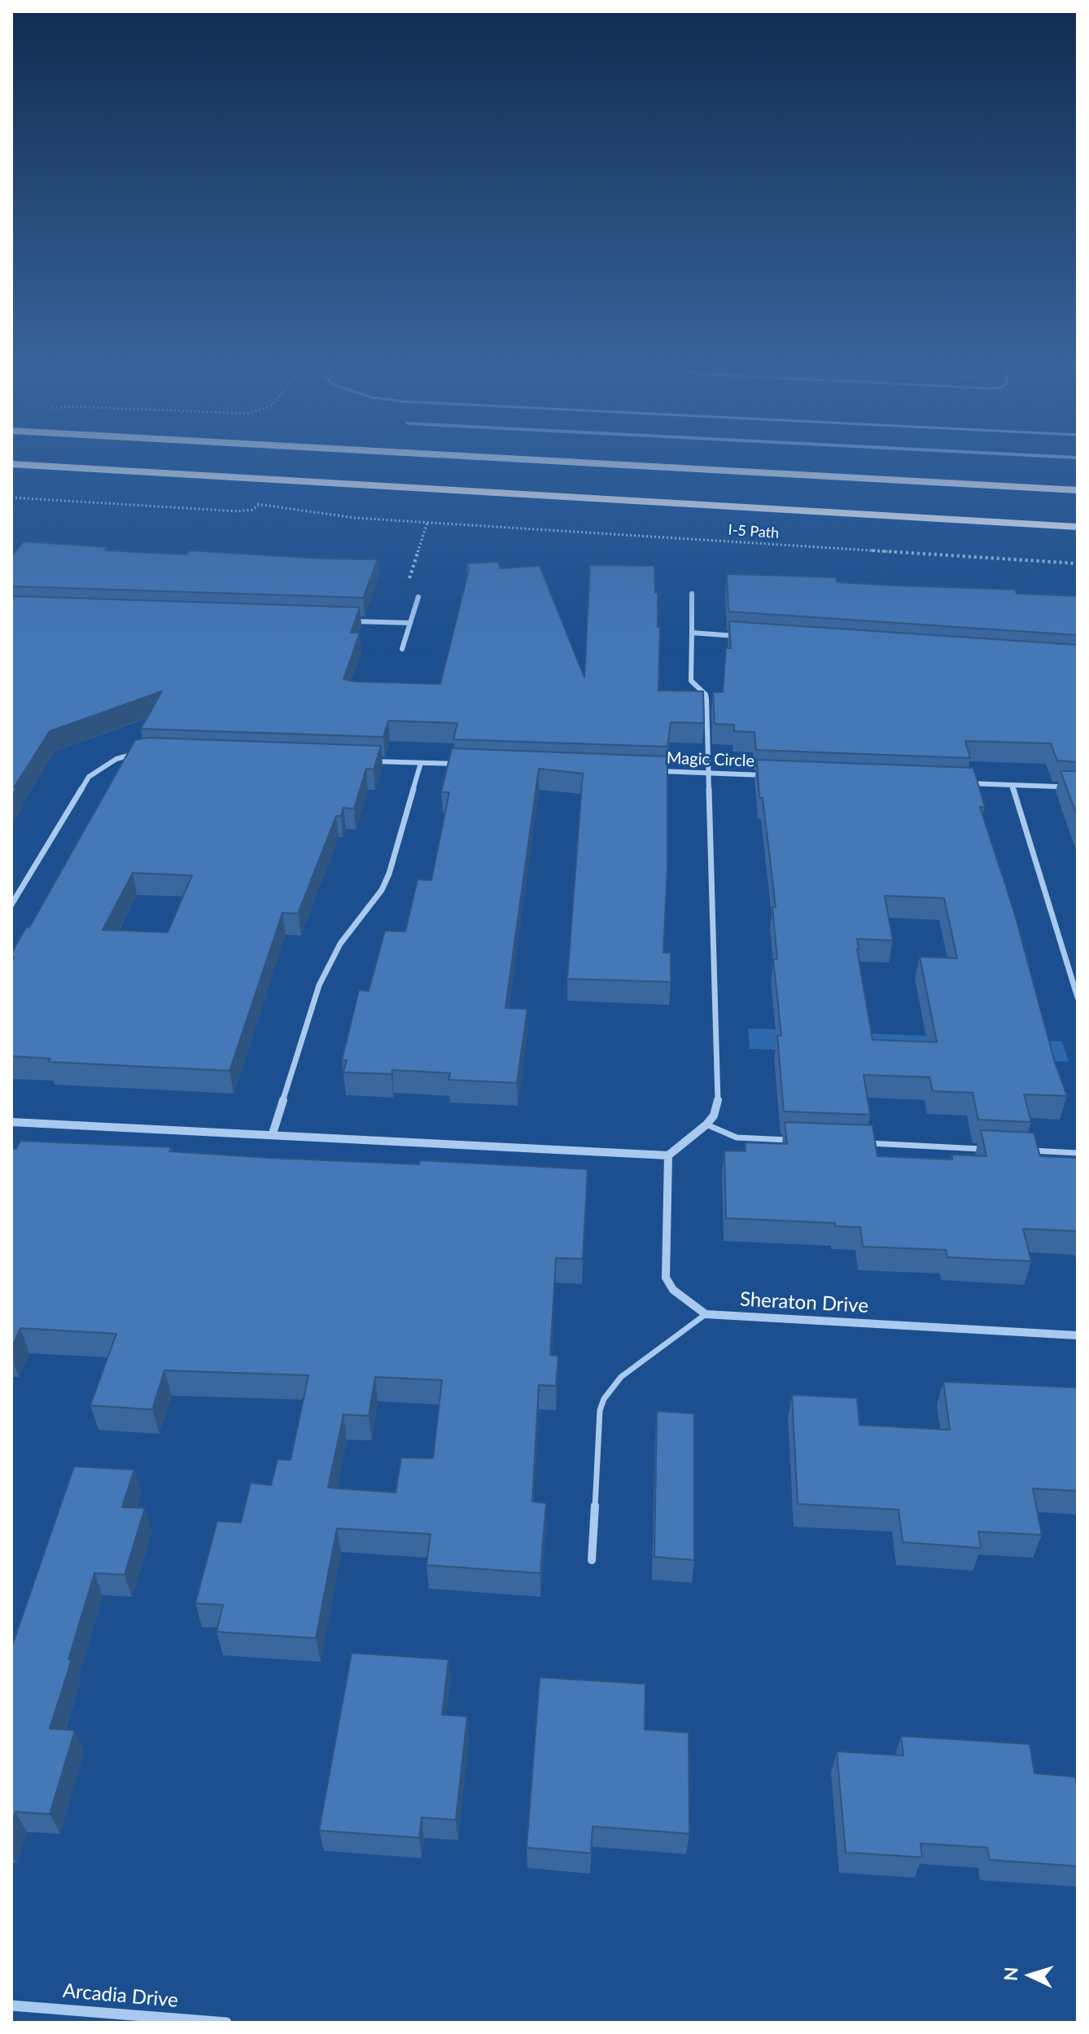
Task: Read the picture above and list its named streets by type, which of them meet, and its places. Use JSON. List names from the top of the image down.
{
  "streets": {
    "street": ["Magic Circle", "Sheraton Drive", "Arcadia Drive"],
    "path": ["I-5 Path"]
  },
  "north": "left"
}
